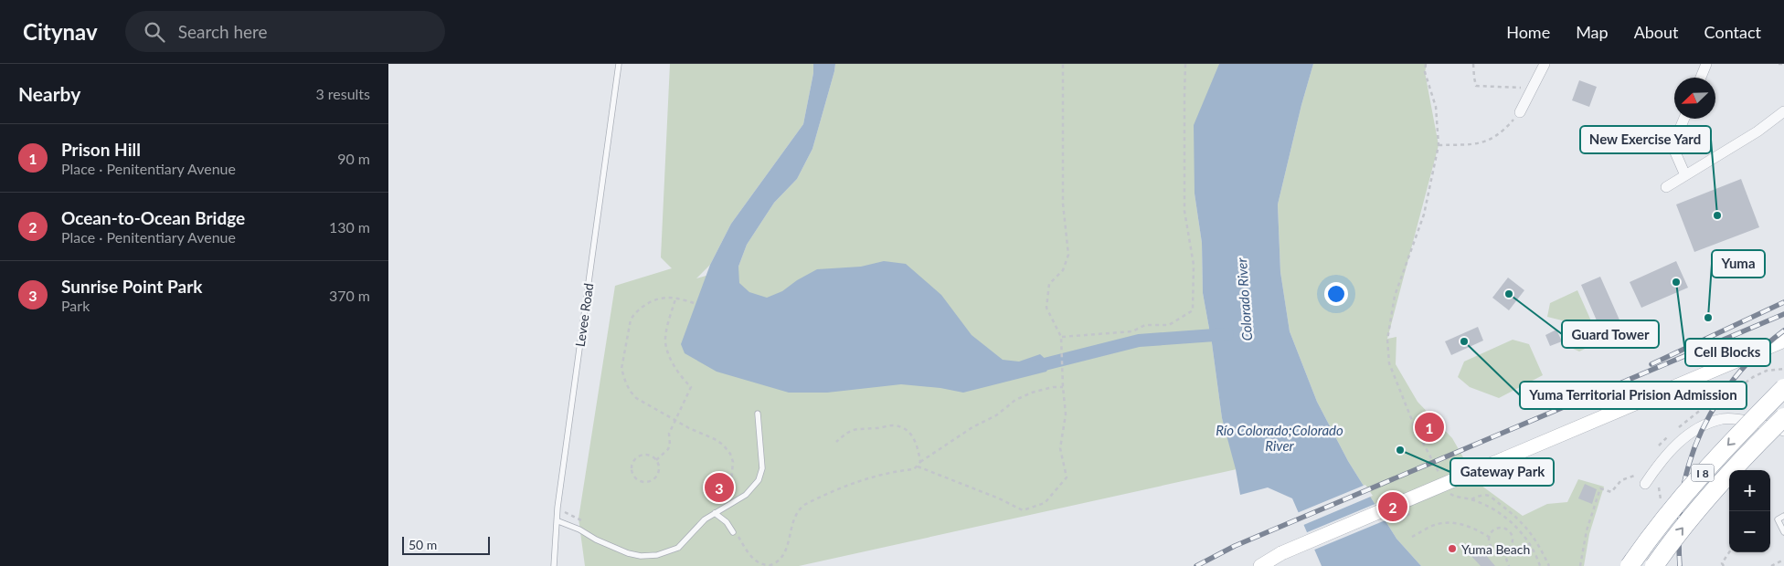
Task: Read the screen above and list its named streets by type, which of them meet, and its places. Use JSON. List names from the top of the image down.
{
  "streets": {
    "highway": ["I 8"],
    "lane": ["Levee Road"]
  },
  "water": ["Colorado River", "Río Colorado;Colorado River"],
  "places": [
    "New Exercise Yard",
    "Cell Blocks",
    "Guard Tower",
    "Yuma",
    "Yuma Territorial Prision Admission",
    "Gateway Park",
    "Yuma Beach"
  ],
  "scale_bar": "50 m",
  "north": "bottom left",
  "page": {
    "header": "Citynav",
    "search": "Search here",
    "nav": [
      "Home",
      "Map",
      "About",
      "Contact"
    ],
    "heading": ["Nearby", "3 results"],
    "list": [
      {
        "mark": "1",
        "name": "Prison Hill",
        "note": "Place · Penitentiary Avenue",
        "value": "90 m"
      },
      {
        "mark": "2",
        "name": "Ocean-to-Ocean Bridge",
        "note": "Place · Penitentiary Avenue",
        "value": "130 m"
      },
      {
        "mark": "3",
        "name": "Sunrise Point Park",
        "note": "Park",
        "value": "370 m"
      }
    ],
    "pins": ["1", "3", "2"],
    "map_buttons": ["+", "−"],
    "scale": "50 m"
  }
}
